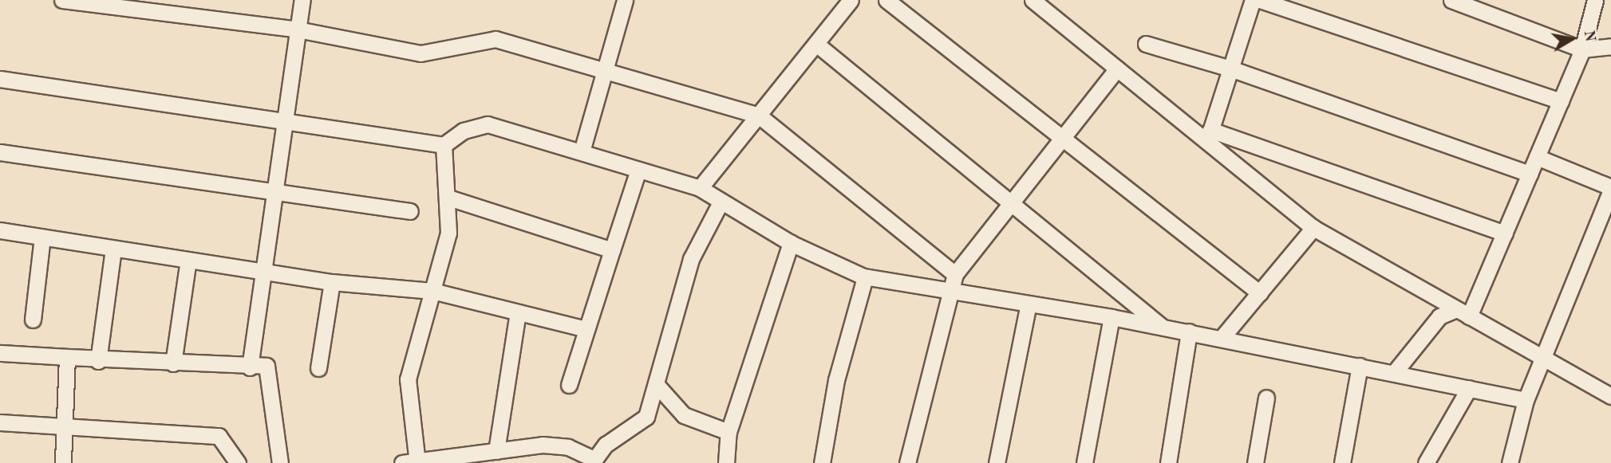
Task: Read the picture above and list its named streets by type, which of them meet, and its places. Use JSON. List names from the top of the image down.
{
  "north": "right"
}
